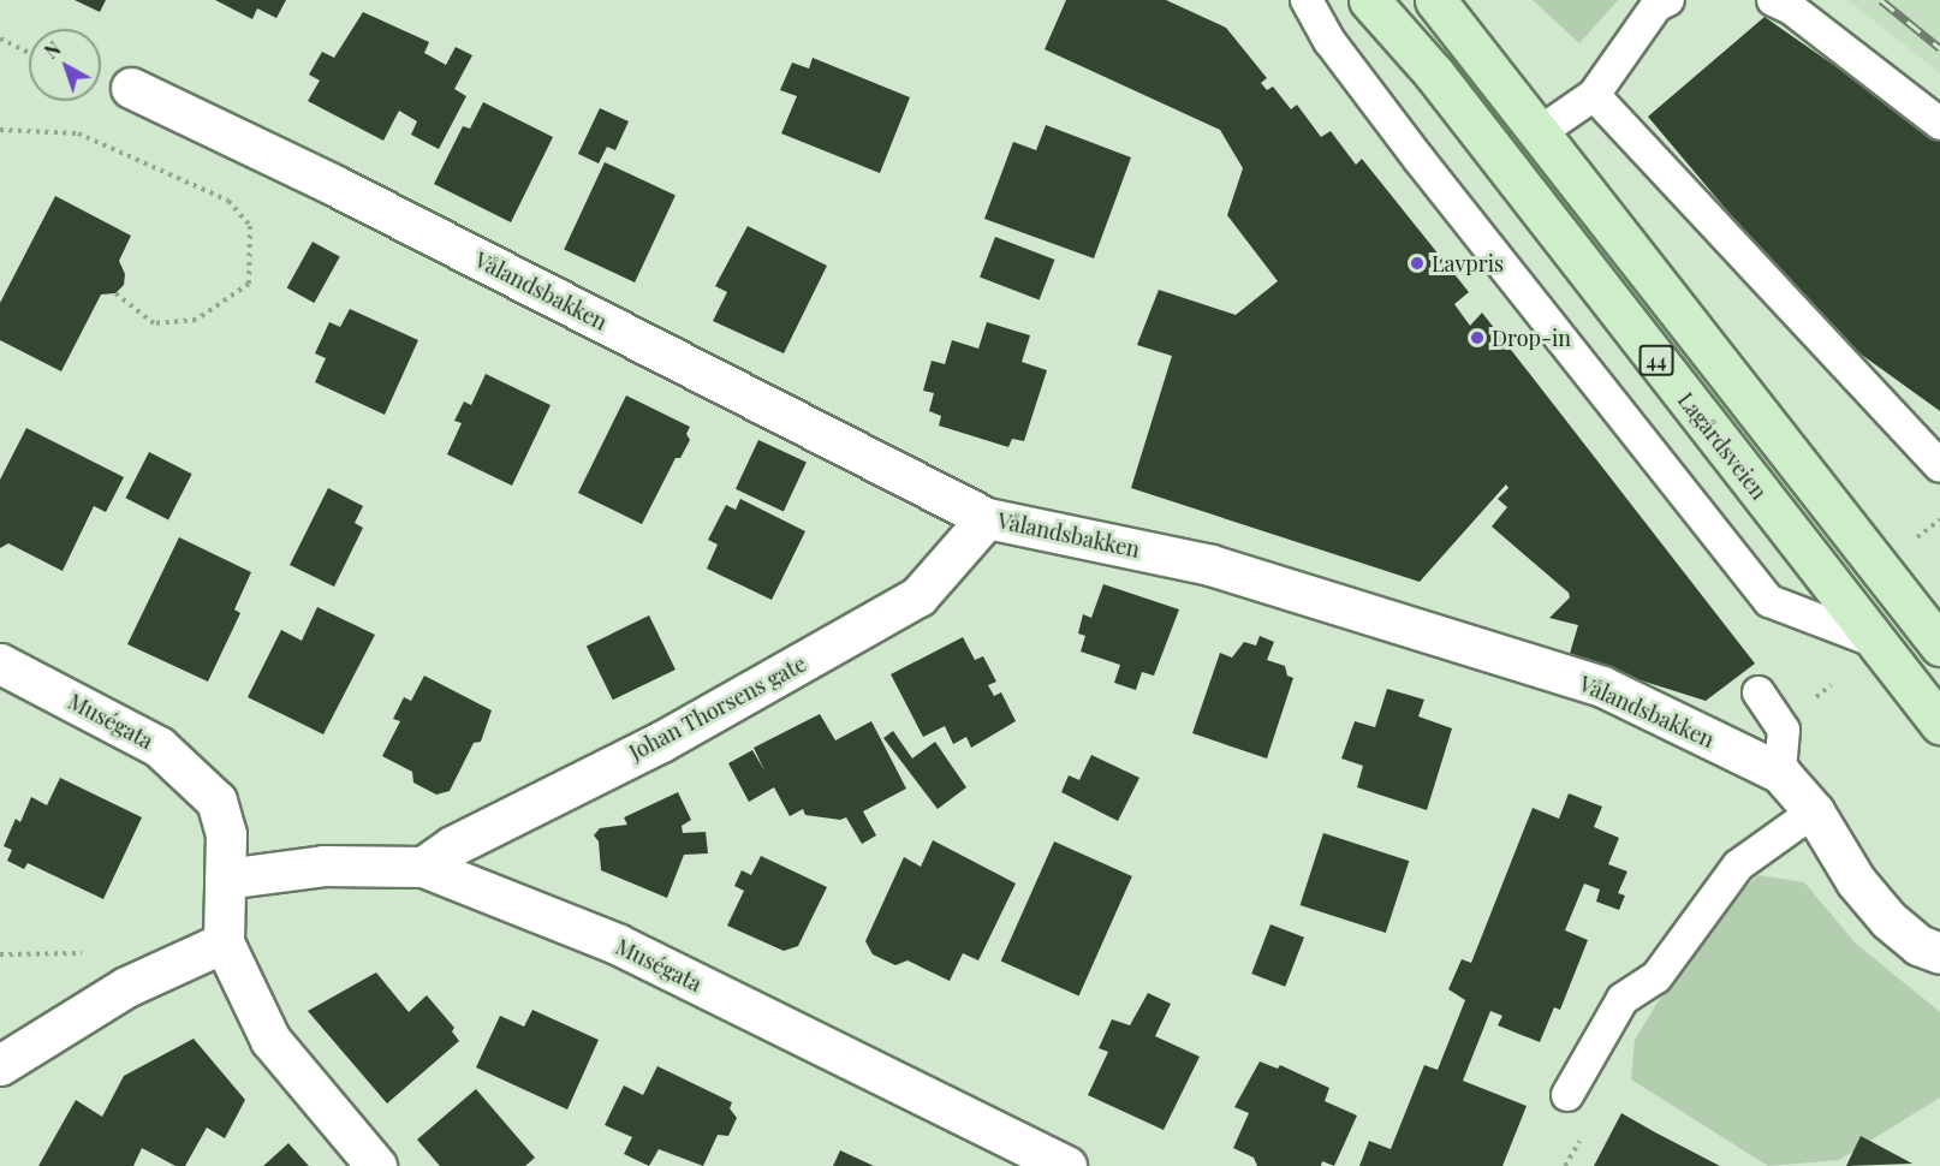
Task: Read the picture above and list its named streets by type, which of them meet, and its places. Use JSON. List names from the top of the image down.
{
  "streets": {
    "main road": ["44", "Lagårdsveien"],
    "street": ["Vålandsbakken", "Johan Thorsens gate", "Muségata"]
  },
  "crossings": [
    ["Vålandsbakken", "Johan Thorsens gate"],
    ["Johan Thorsens gate", "Muségata"]
  ],
  "places": ["Lavpris", "Drop-in"],
  "north": "top left"
}
